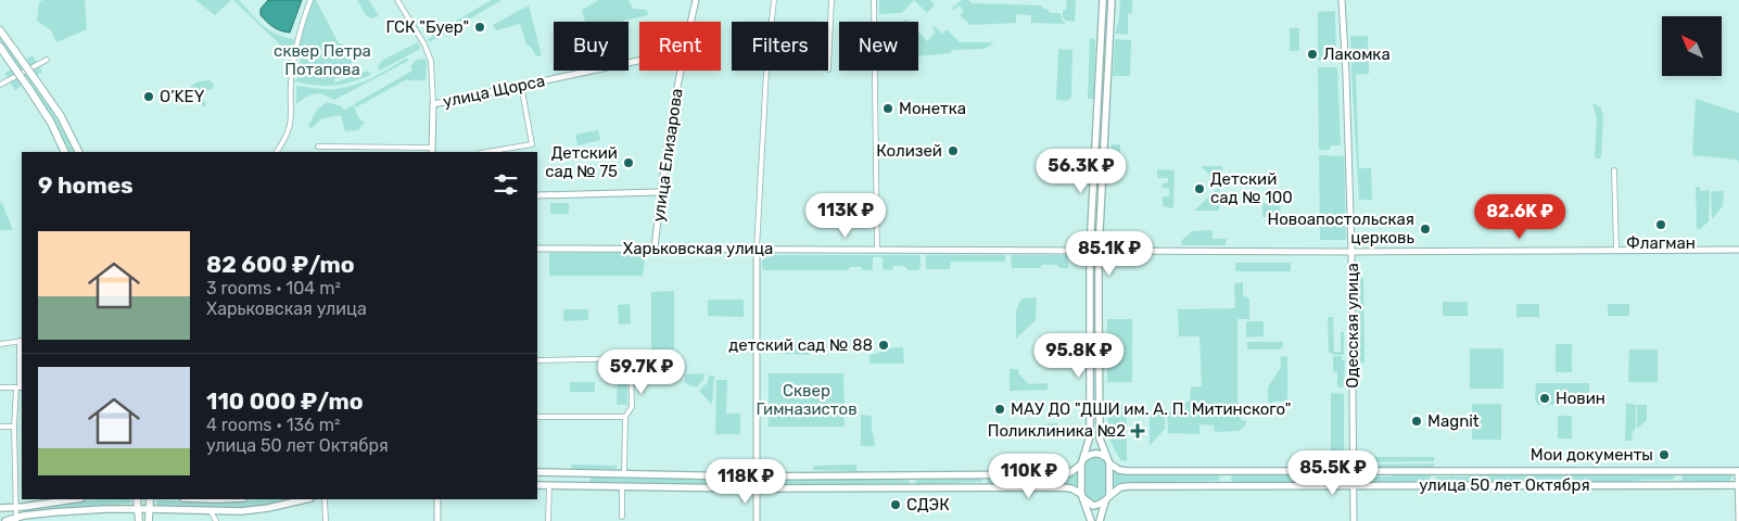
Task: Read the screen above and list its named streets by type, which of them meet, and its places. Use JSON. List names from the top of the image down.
{
  "streets": {
    "main road": ["улица 50 лет Октября"],
    "street": [
      "улица Щорса",
      "улица Елизарова",
      "Харьковская улица",
      "Одесская улица"
    ]
  },
  "crossings": [
    ["улица Елизарова", "Харьковская улица"],
    ["Харьковская улица", "Одесская улица"],
    ["Одесская улица", "улица 50 лет Октября"]
  ],
  "parks": ["сквер Петра Потапова", "Сквер Гимназистов"],
  "places": {
    "other": [
      "ГСК \"Буер\"",
      "Лакомка",
      "O’KEY",
      "Монетка",
      "Колизей",
      "Детский сад № 75",
      "Детский сад № 100",
      "Флагман",
      "Новоапостольская церковь",
      "детский сад № 88",
      "Новин",
      "МАУ ДО \"ДШИ им. А. П. Митинского\"",
      "Magnit",
      "Мои документы",
      "СДЭК"
    ],
    "health": ["Поликлиника №2"]
  },
  "north": "top left",
  "page": {
    "chip": [
      "Buy",
      "Rent",
      "Filters",
      "New"
    ],
    "price": [
      "56.3K ₽",
      "113K ₽",
      "82.6K ₽",
      "85.1K ₽",
      "95.8K ₽",
      "59.7K ₽",
      "85.5K ₽",
      "110K ₽",
      "118K ₽"
    ],
    "heading": "9 homes",
    "list": [
      {
        "name": "82 600 ₽/mo",
        "note": "3 rooms · 104 m² · Харьковская улица"
      },
      {
        "name": "110 000 ₽/mo",
        "note": "4 rooms · 136 m² · улица 50 лет Октября"
      }
    ]
  }
}
